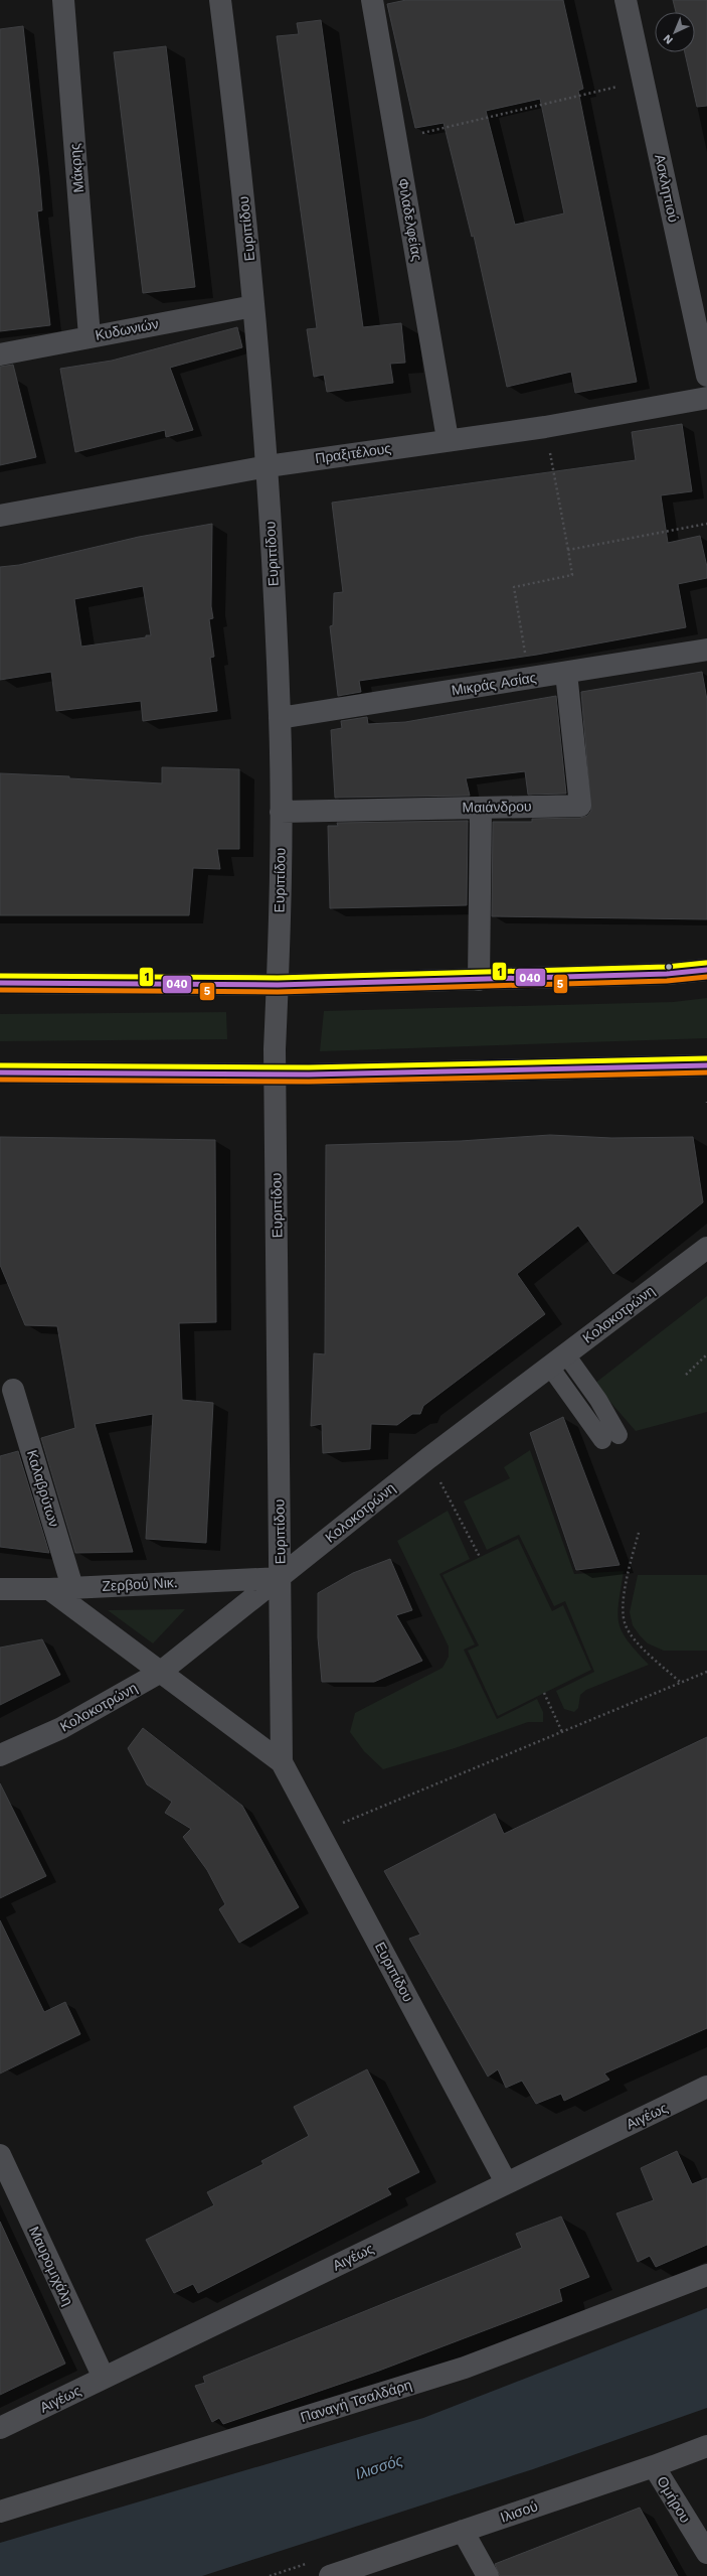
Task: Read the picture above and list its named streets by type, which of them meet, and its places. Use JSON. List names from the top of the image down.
{
  "streets": {
    "street": [
      "Μάκρης",
      "Ασκληπιού",
      "Φιλαδελφείας",
      "Ευριπίδου",
      "Κυδωνιών",
      "Πραξιτέλους",
      "Μικράς Ασίας",
      "Μαιάνδρου",
      "Κολοκοτρώνη",
      "Καλαβρύτων",
      "Ζερβού Νικ.",
      "Αιγέως",
      "Μαυρομιχάλη",
      "Παναγή Τσαλδάρη",
      "Ομήρου",
      "Ιλισού"
    ]
  },
  "crossings": [
    ["Μάκρης", "Κυδωνιών"],
    ["Φιλαδελφείας", "Πραξιτέλους"],
    ["Ευριπίδου", "Κυδωνιών"],
    ["Ευριπίδου", "Πραξιτέλους"],
    ["Ευριπίδου", "Μικράς Ασίας"],
    ["Ευριπίδου", "Μαιάνδρου"],
    ["Ευριπίδου", "Κολοκοτρώνη"],
    ["Ευριπίδου", "Ζερβού Νικ."],
    ["Ευριπίδου", "Αιγέως"],
    ["Μικράς Ασίας", "Μαιάνδρου"],
    ["Κολοκοτρώνη", "Ζερβού Νικ."],
    ["Καλαβρύτων", "Ζερβού Νικ."],
    ["Αιγέως", "Μαυρομιχάλη"],
    ["Ομήρου", "Ιλισού"]
  ],
  "water": ["Ιλισσός"],
  "lines": ["transit line 1", "transit line 040", "transit line 5"],
  "north": "bottom left"
}
